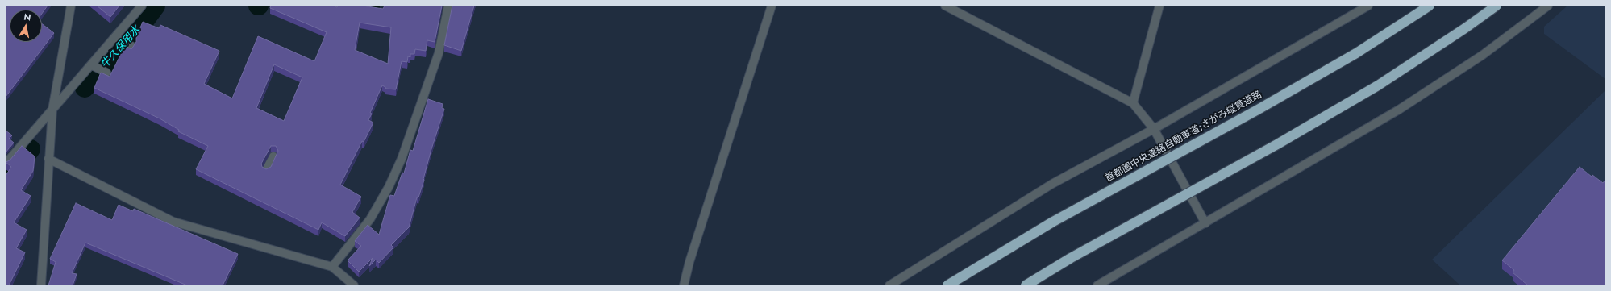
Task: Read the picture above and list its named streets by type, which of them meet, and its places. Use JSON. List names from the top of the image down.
{
  "streets": {
    "highway": ["首都圏中央連絡自動車道;さがみ縦貫道路"]
  },
  "water": ["牛久保用水"],
  "north": "top"
}
